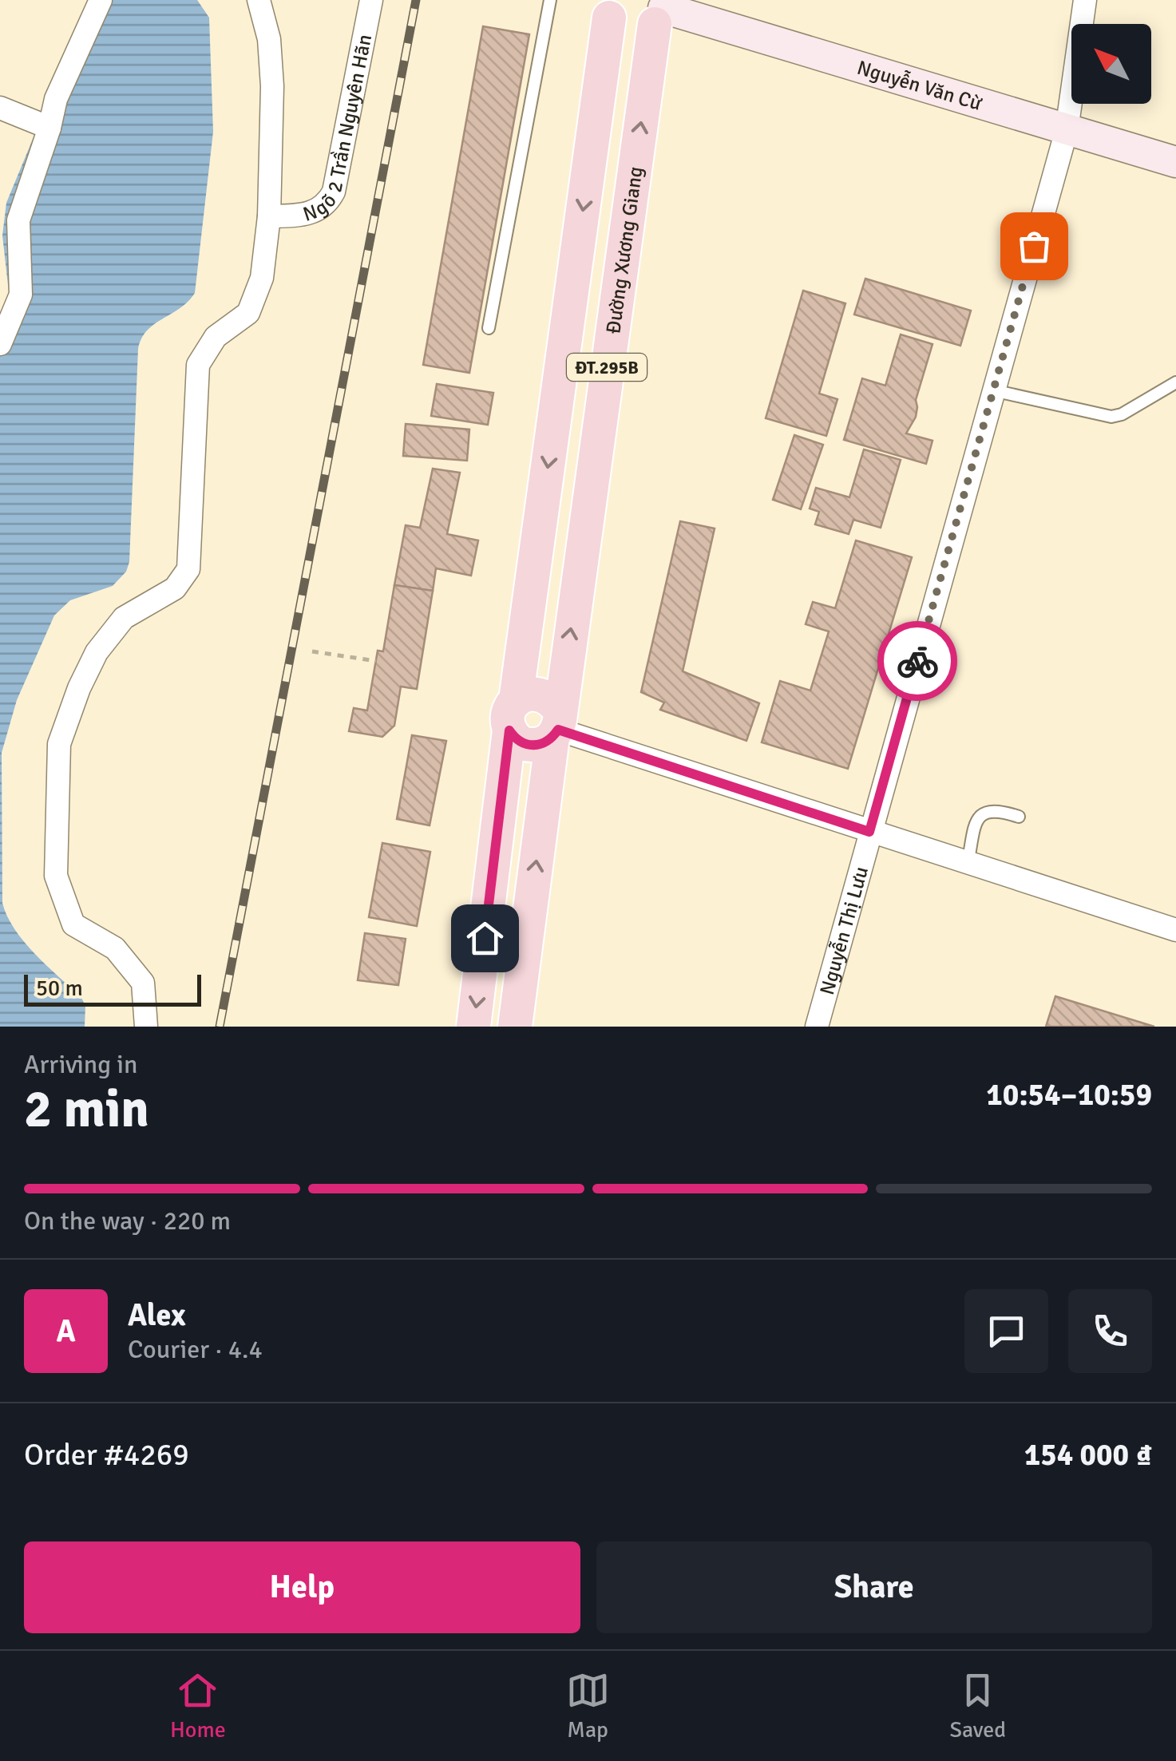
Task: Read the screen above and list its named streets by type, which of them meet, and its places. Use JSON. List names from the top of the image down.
{
  "streets": {
    "main road": ["Đường Xương Giang", "ĐT.295B"],
    "street": ["Nguyễn Văn Cừ", "Ngõ 2 Trần Nguyên Hãn", "Nguyễn Thị Lưu"]
  },
  "crossings": [
    ["Nguyễn Văn Cừ", "Đường Xương Giang"],
    ["Nguyễn Văn Cừ", "ĐT.295B"],
    ["Nguyễn Văn Cừ", "Nguyễn Thị Lưu"],
    ["Đường Xương Giang", "ĐT.295B"]
  ],
  "scale_bar": "50 m",
  "north": "top left",
  "page": {
    "scale": "50 m",
    "heading": ["2 min", "Arriving in", "10:54–10:59"],
    "panel": [
      "Alex",
      "Courier · 4.4",
      "Order #4269",
      "154 000 ₫"
    ],
    "bar": "On the way · 220 m",
    "round": "A",
    "buttons": ["Help", "Share"],
    "tabs": ["Home", "Map", "Saved"]
  }
}
